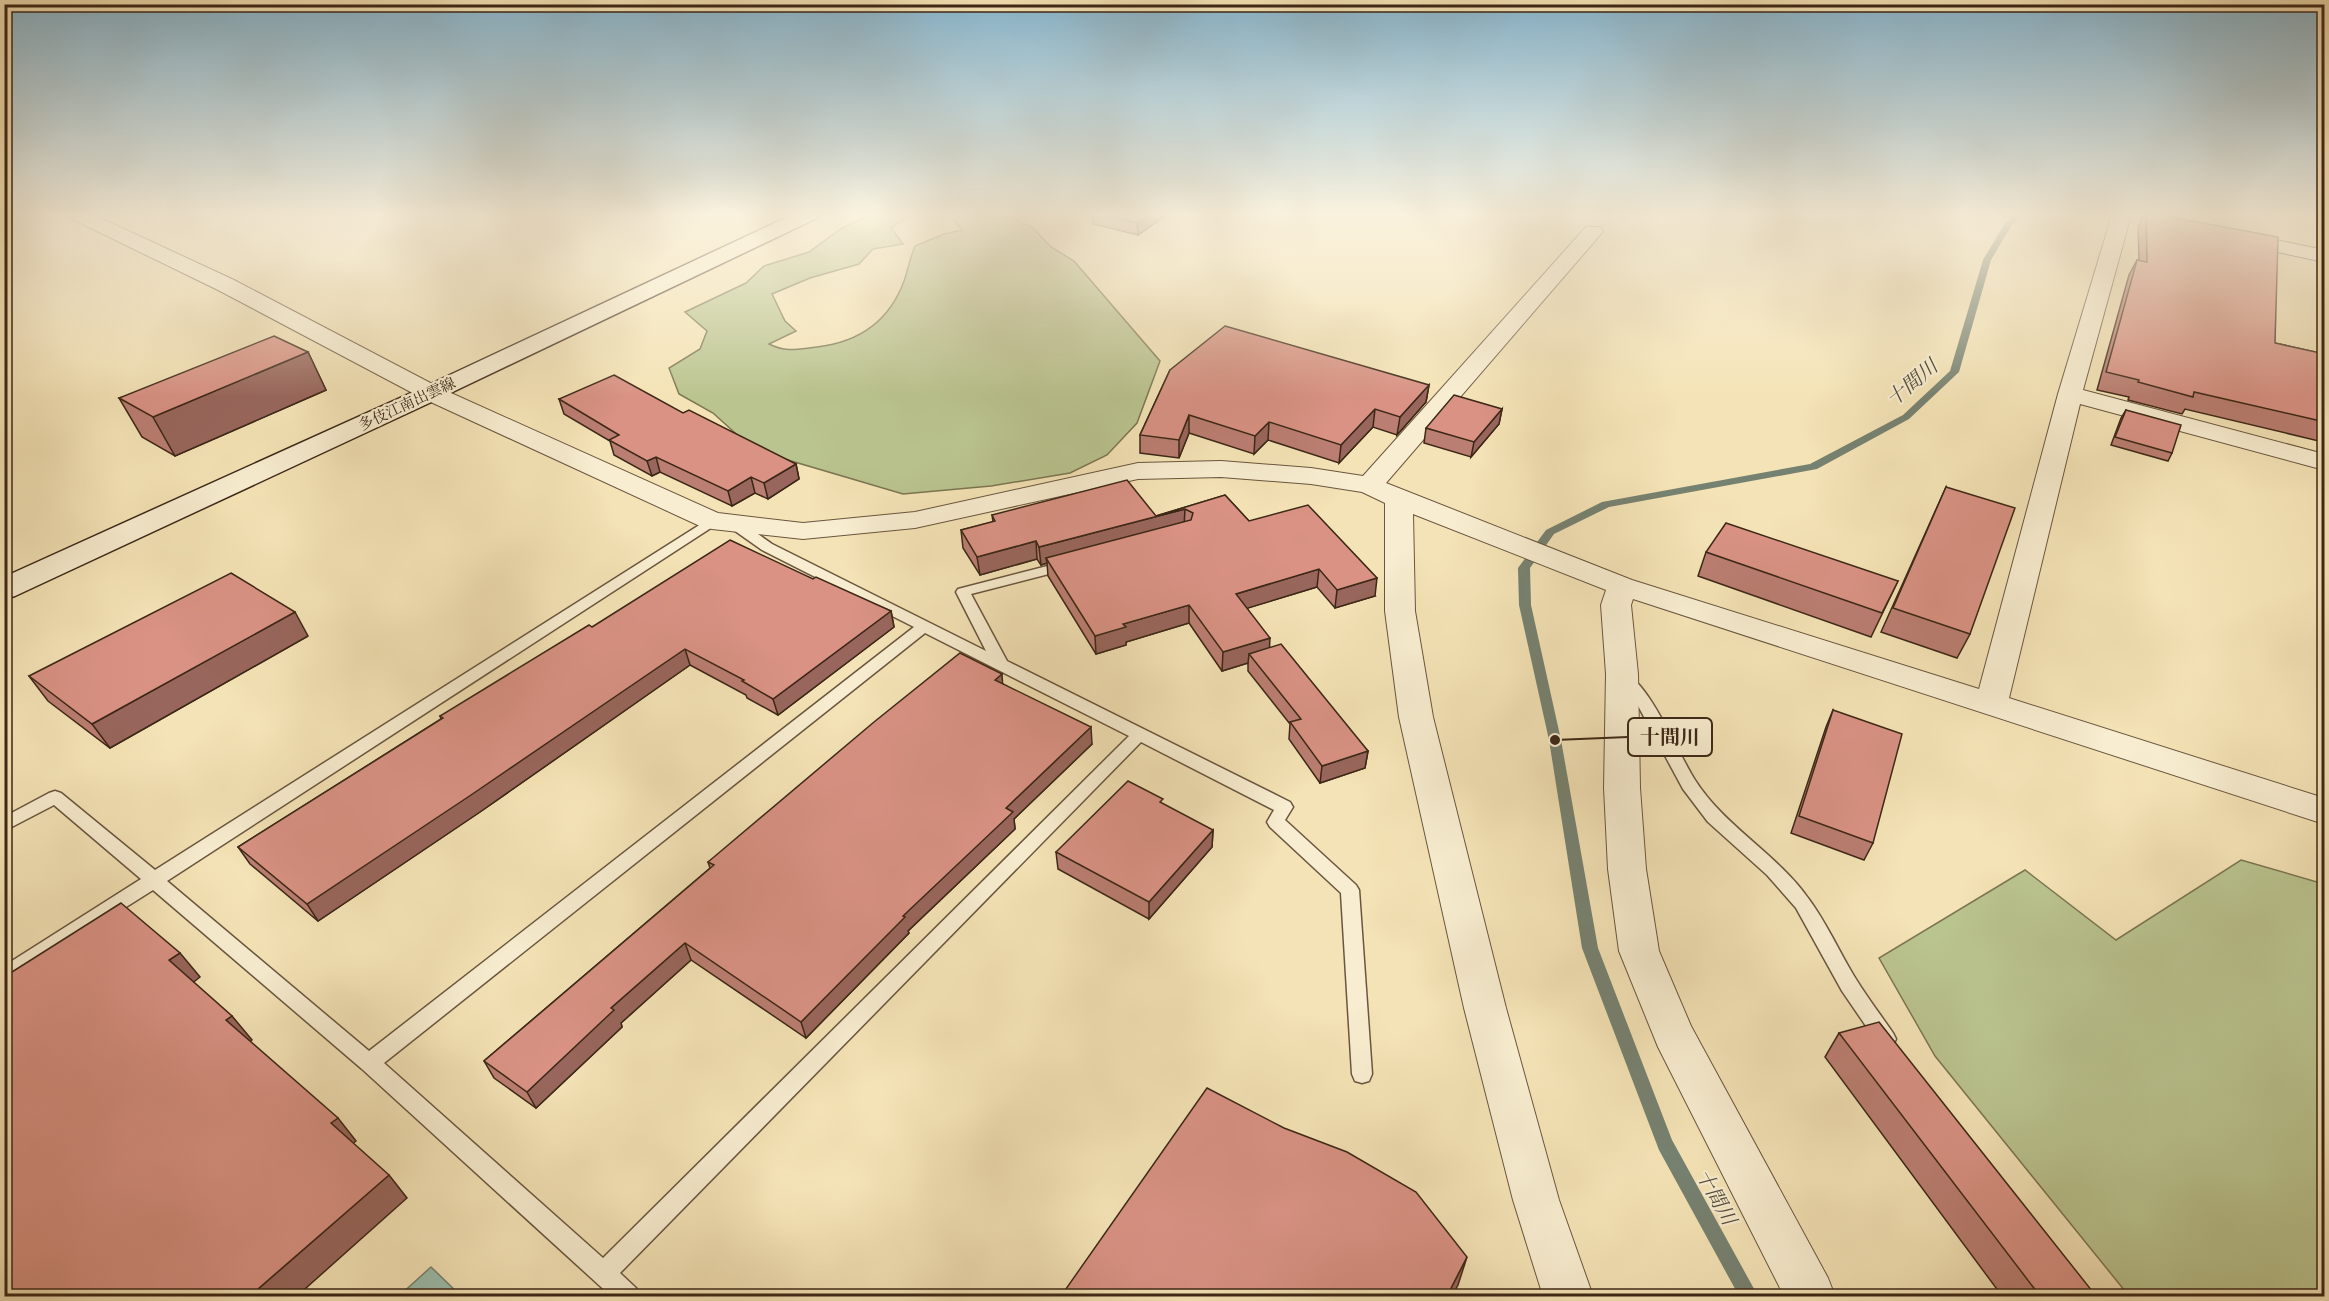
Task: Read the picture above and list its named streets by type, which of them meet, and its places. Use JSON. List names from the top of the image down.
{
  "streets": {
    "main road": ["多伎江南出雲線"]
  },
  "water": ["十間川"],
  "places": ["十間川"]
}
